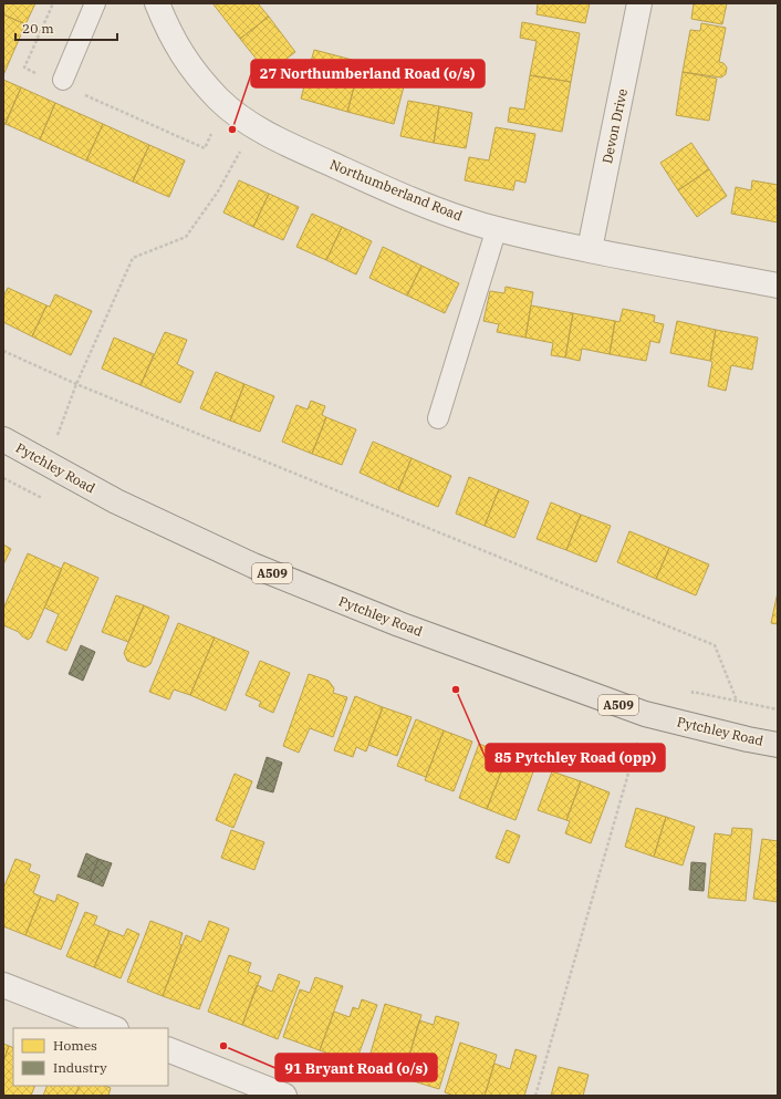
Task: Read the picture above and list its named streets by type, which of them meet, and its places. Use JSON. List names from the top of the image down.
{
  "streets": {
    "main road": ["Pytchley Road", "A509"],
    "street": ["Devon Drive", "Northumberland Road"]
  },
  "crossings": [
    ["Devon Drive", "Northumberland Road"]
  ],
  "places": ["27 Northumberland Road (o/s)", "85 Pytchley Road (opp)", "91 Bryant Road (o/s)"],
  "legend": ["Homes", "Industry"],
  "scale_bar": "20 m"
}
